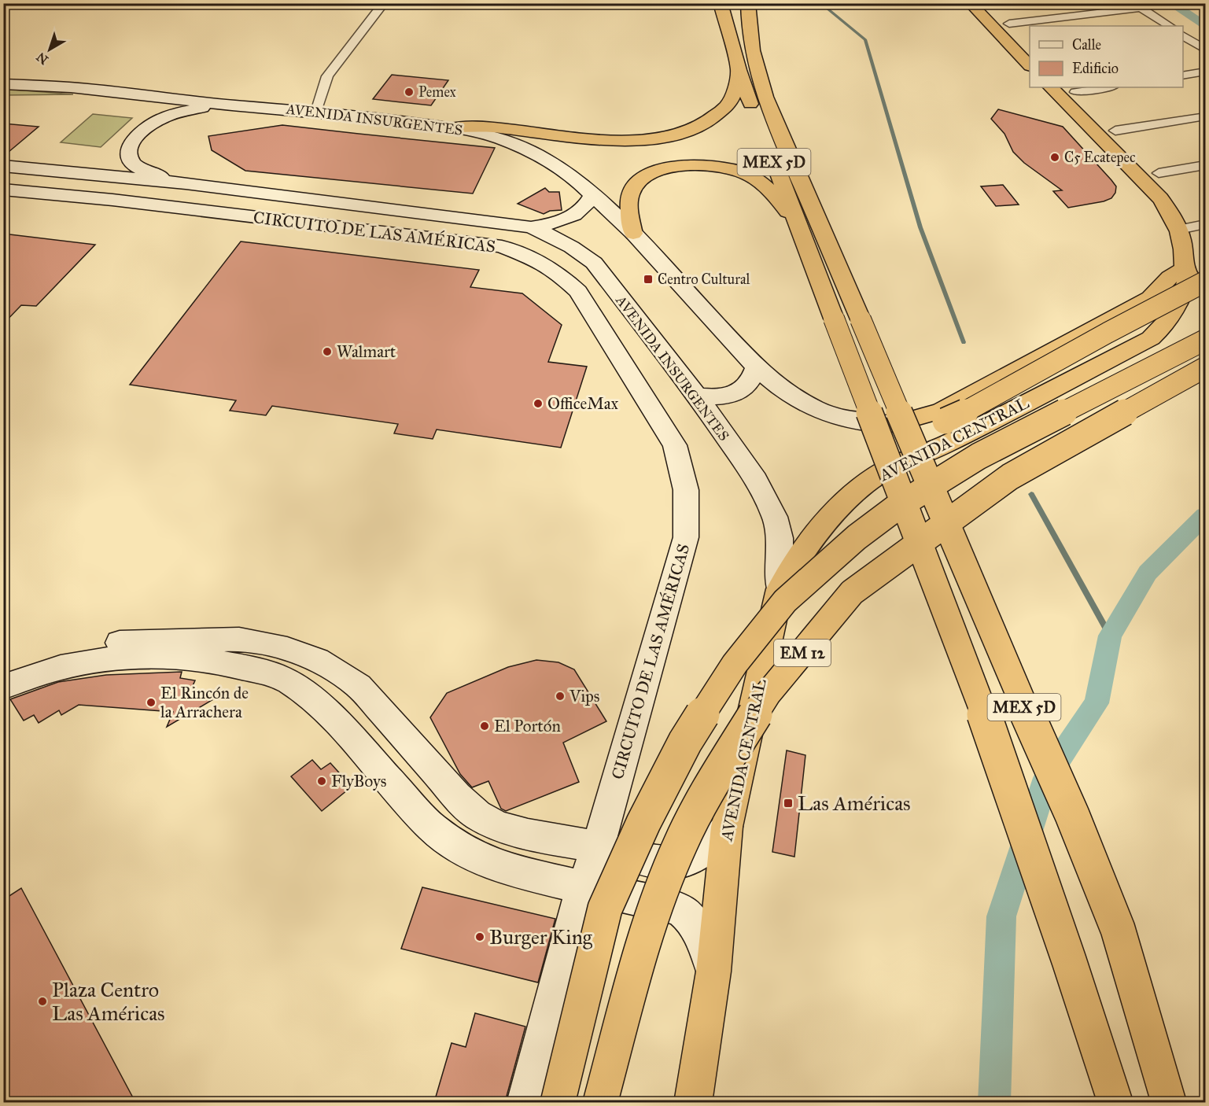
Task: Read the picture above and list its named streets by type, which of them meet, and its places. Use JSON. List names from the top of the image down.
{
  "streets": {
    "highway": ["MEX 5D", "AVENIDA CENTRAL", "EM 12"],
    "main road": ["AVENIDA INSURGENTES", "CIRCUITO DE LAS AMÉRICAS"]
  },
  "crossings": [
    ["AVENIDA INSURGENTES", "AVENIDA CENTRAL"]
  ],
  "places": {
    "other": [
      "Pemex",
      "C5 Ecatepec",
      "Walmart",
      "OfficeMax",
      "Vips",
      "El Rincón de la Arrachera",
      "El Portón",
      "FlyBoys",
      "Burger King",
      "Plaza Centro Las Américas"
    ],
    "transit": ["Centro Cultural", "Las Américas"]
  },
  "legend": ["Calle", "Edificio"],
  "north": "bottom left"
}
